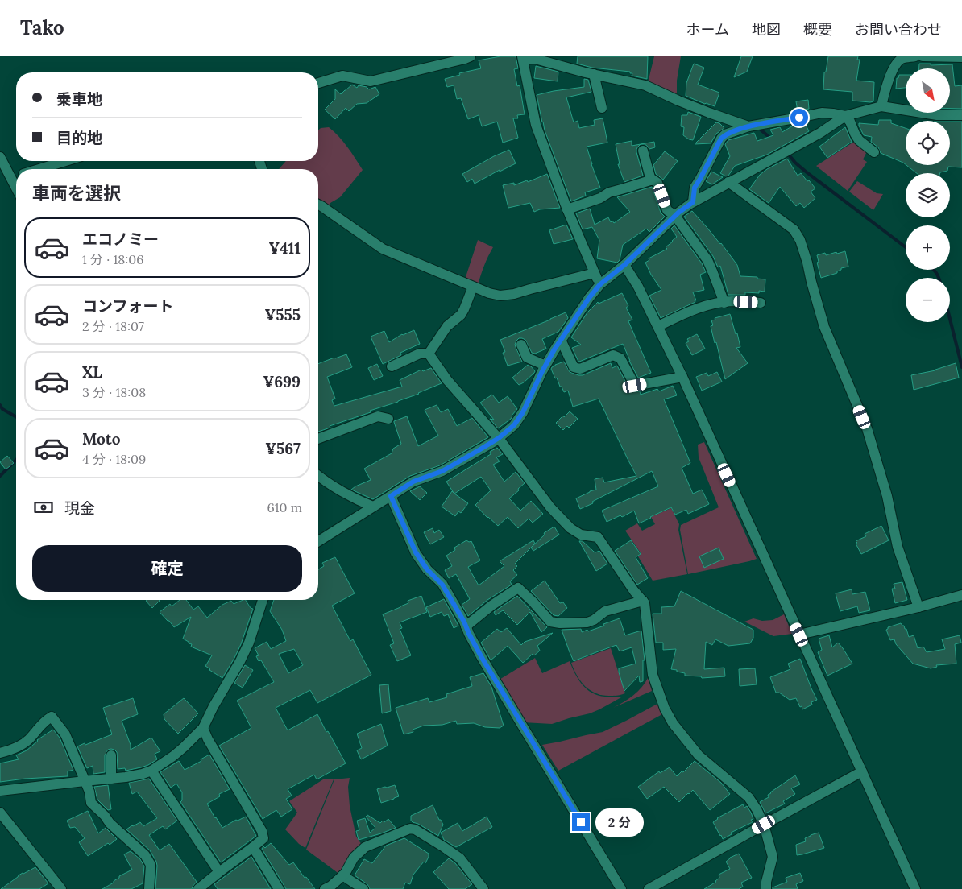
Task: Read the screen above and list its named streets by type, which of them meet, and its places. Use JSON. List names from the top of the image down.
{
  "north": "bottom right",
  "page": {
    "header": "Tako",
    "nav": [
      "ホーム",
      "地図",
      "概要",
      "お問い合わせ"
    ],
    "map_buttons": ["+", "−"],
    "banner": ["乗車地", "目的地"],
    "heading": "車両を選択",
    "list": [
      {
        "name": "エコノミー",
        "note": "1 分 · 18:06",
        "value": "¥411"
      },
      {
        "name": "コンフォート",
        "note": "2 分 · 18:07",
        "value": "¥555"
      },
      {
        "name": "XL",
        "note": "3 分 · 18:08",
        "value": "¥699"
      },
      {
        "name": "Moto",
        "note": "4 分 · 18:09",
        "value": "¥567"
      }
    ],
    "pay": ["現金", "610 m"],
    "buttons": "確定",
    "bubble": "2 分"
  }
}
